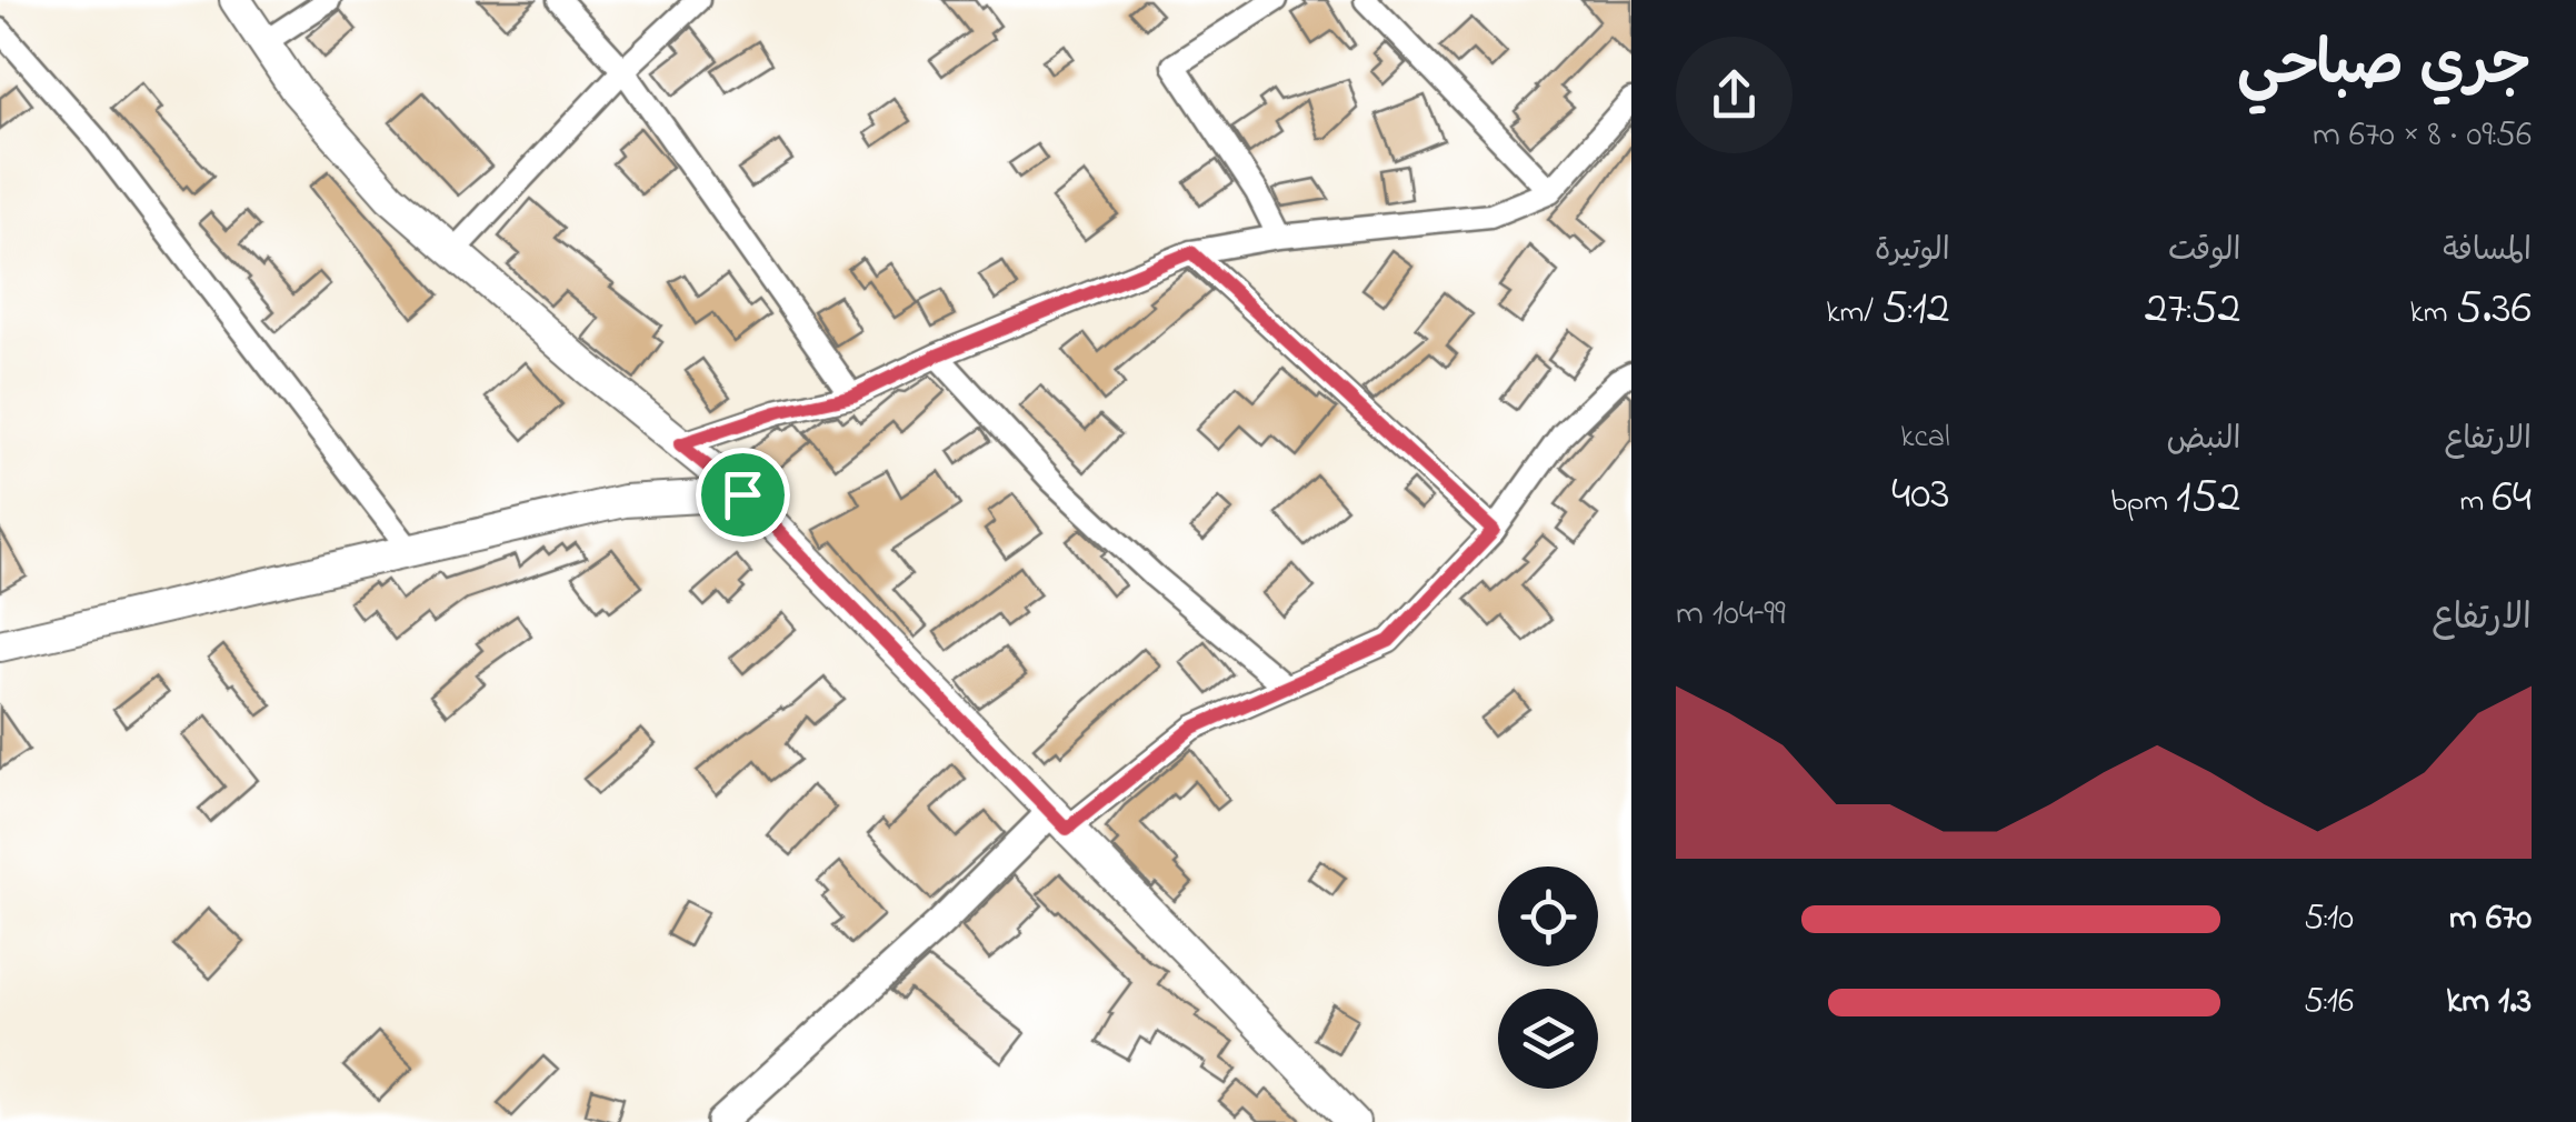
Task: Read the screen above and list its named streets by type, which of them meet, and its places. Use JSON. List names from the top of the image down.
{
  "page": {
    "heading": ["جري صباحي", "09:56 · 8 × 670 m"],
    "stats": [
      ["المسافة", "5.36 km"],
      ["الوقت", "27:52"],
      ["الوتيرة", "5:12 /km"],
      ["الارتفاع", "64 m"],
      ["النبض", "152 bpm"],
      ["kcal", "403"]
    ],
    "chart": ["الارتفاع", "99–104 m"],
    "list": [
      {
        "name": "670 m",
        "note": "5:10"
      },
      {
        "name": "1.3 km",
        "note": "5:16"
      }
    ]
  }
}
